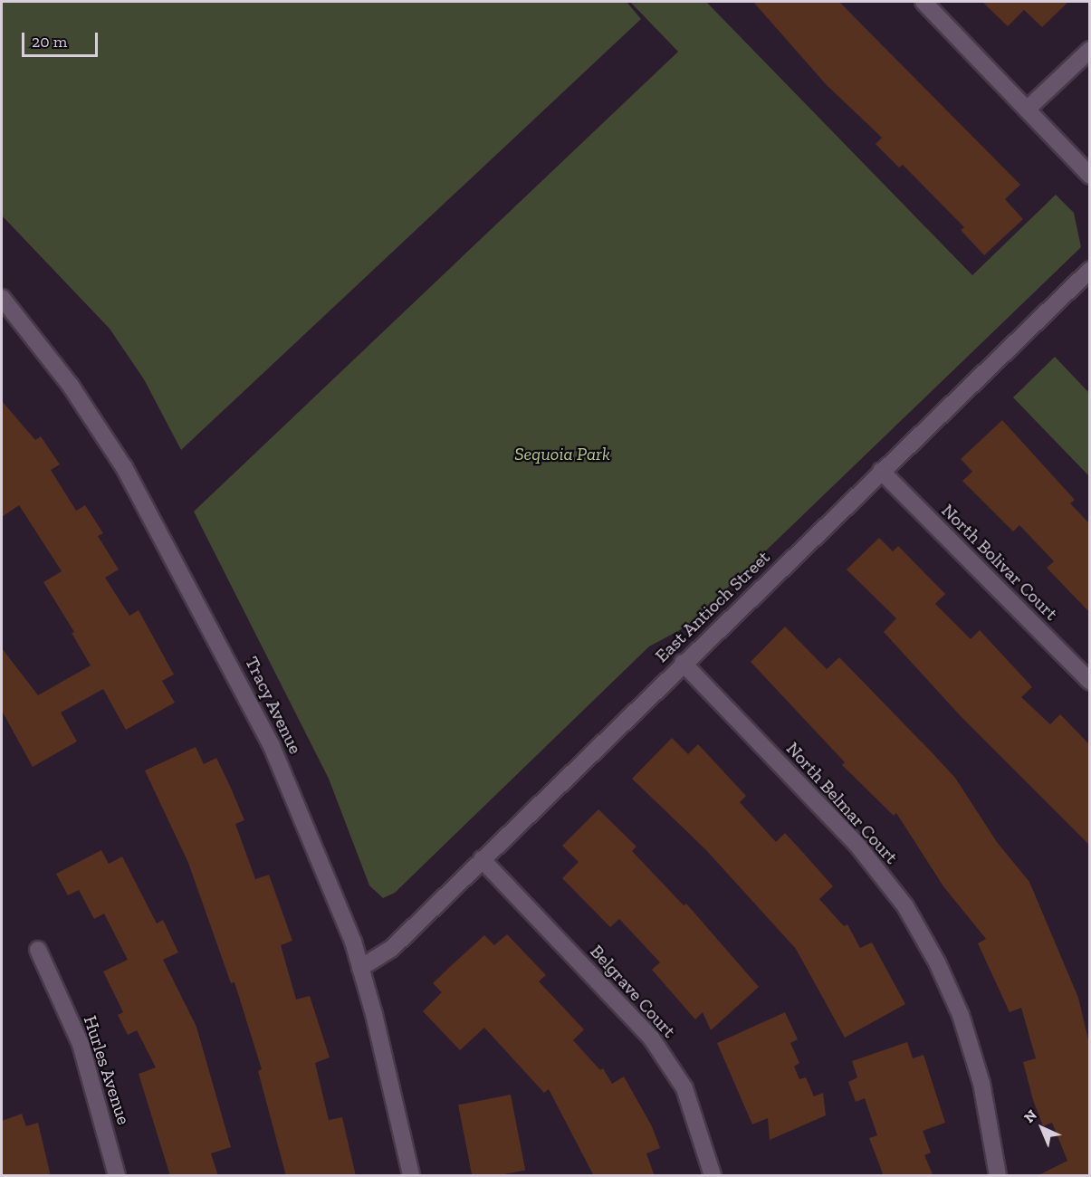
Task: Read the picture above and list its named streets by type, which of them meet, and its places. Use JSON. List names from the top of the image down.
{
  "streets": {
    "street": [
      "North Bolivar Court",
      "East Antioch Street",
      "Tracy Avenue",
      "North Belmar Court",
      "Belgrave Court",
      "Hurles Avenue"
    ]
  },
  "crossings": [
    ["North Bolivar Court", "East Antioch Street"],
    ["East Antioch Street", "Tracy Avenue"],
    ["East Antioch Street", "North Belmar Court"],
    ["East Antioch Street", "Belgrave Court"]
  ],
  "parks": ["Sequoia Park"],
  "scale_bar": "20 m",
  "north": "top left"
}
